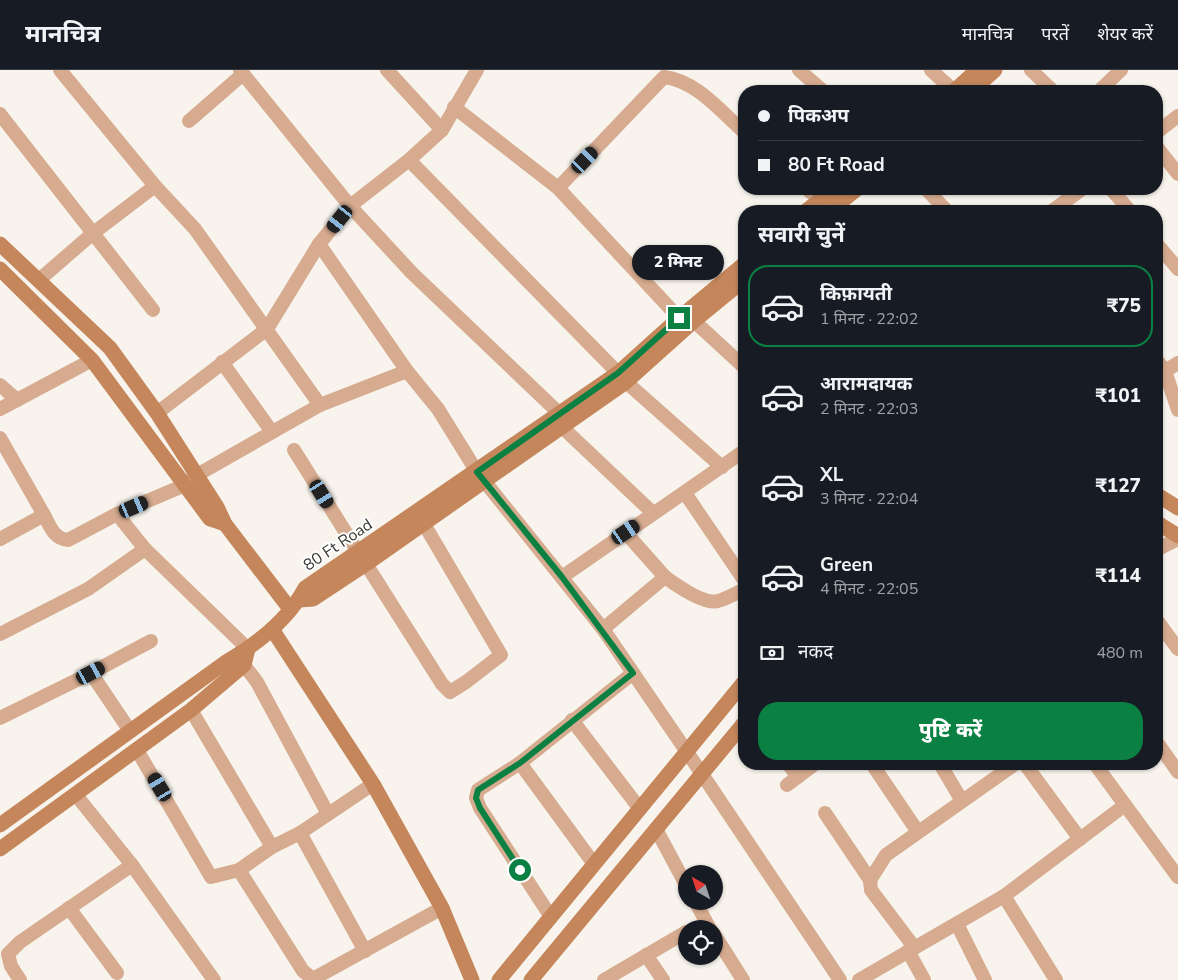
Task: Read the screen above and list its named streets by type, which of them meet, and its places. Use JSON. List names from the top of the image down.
{
  "streets": {
    "street": ["80 Ft Road"]
  },
  "north": "top left",
  "page": {
    "header": "मानचित्र",
    "nav": ["मानचित्र", "परतें", "शेयर करें"],
    "banner": ["पिकअप", "80 Ft Road"],
    "heading": "सवारी चुनें",
    "bubble": "2 मिनट",
    "list": [
      {
        "name": "किफ़ायती",
        "note": "1 मिनट · 22:02",
        "value": "₹75"
      },
      {
        "name": "आरामदायक",
        "note": "2 मिनट · 22:03",
        "value": "₹101"
      },
      {
        "name": "XL",
        "note": "3 मिनट · 22:04",
        "value": "₹127"
      },
      {
        "name": "Green",
        "note": "4 मिनट · 22:05",
        "value": "₹114"
      }
    ],
    "pay": ["नकद", "480 m"],
    "buttons": "पुष्टि करें"
  }
}
